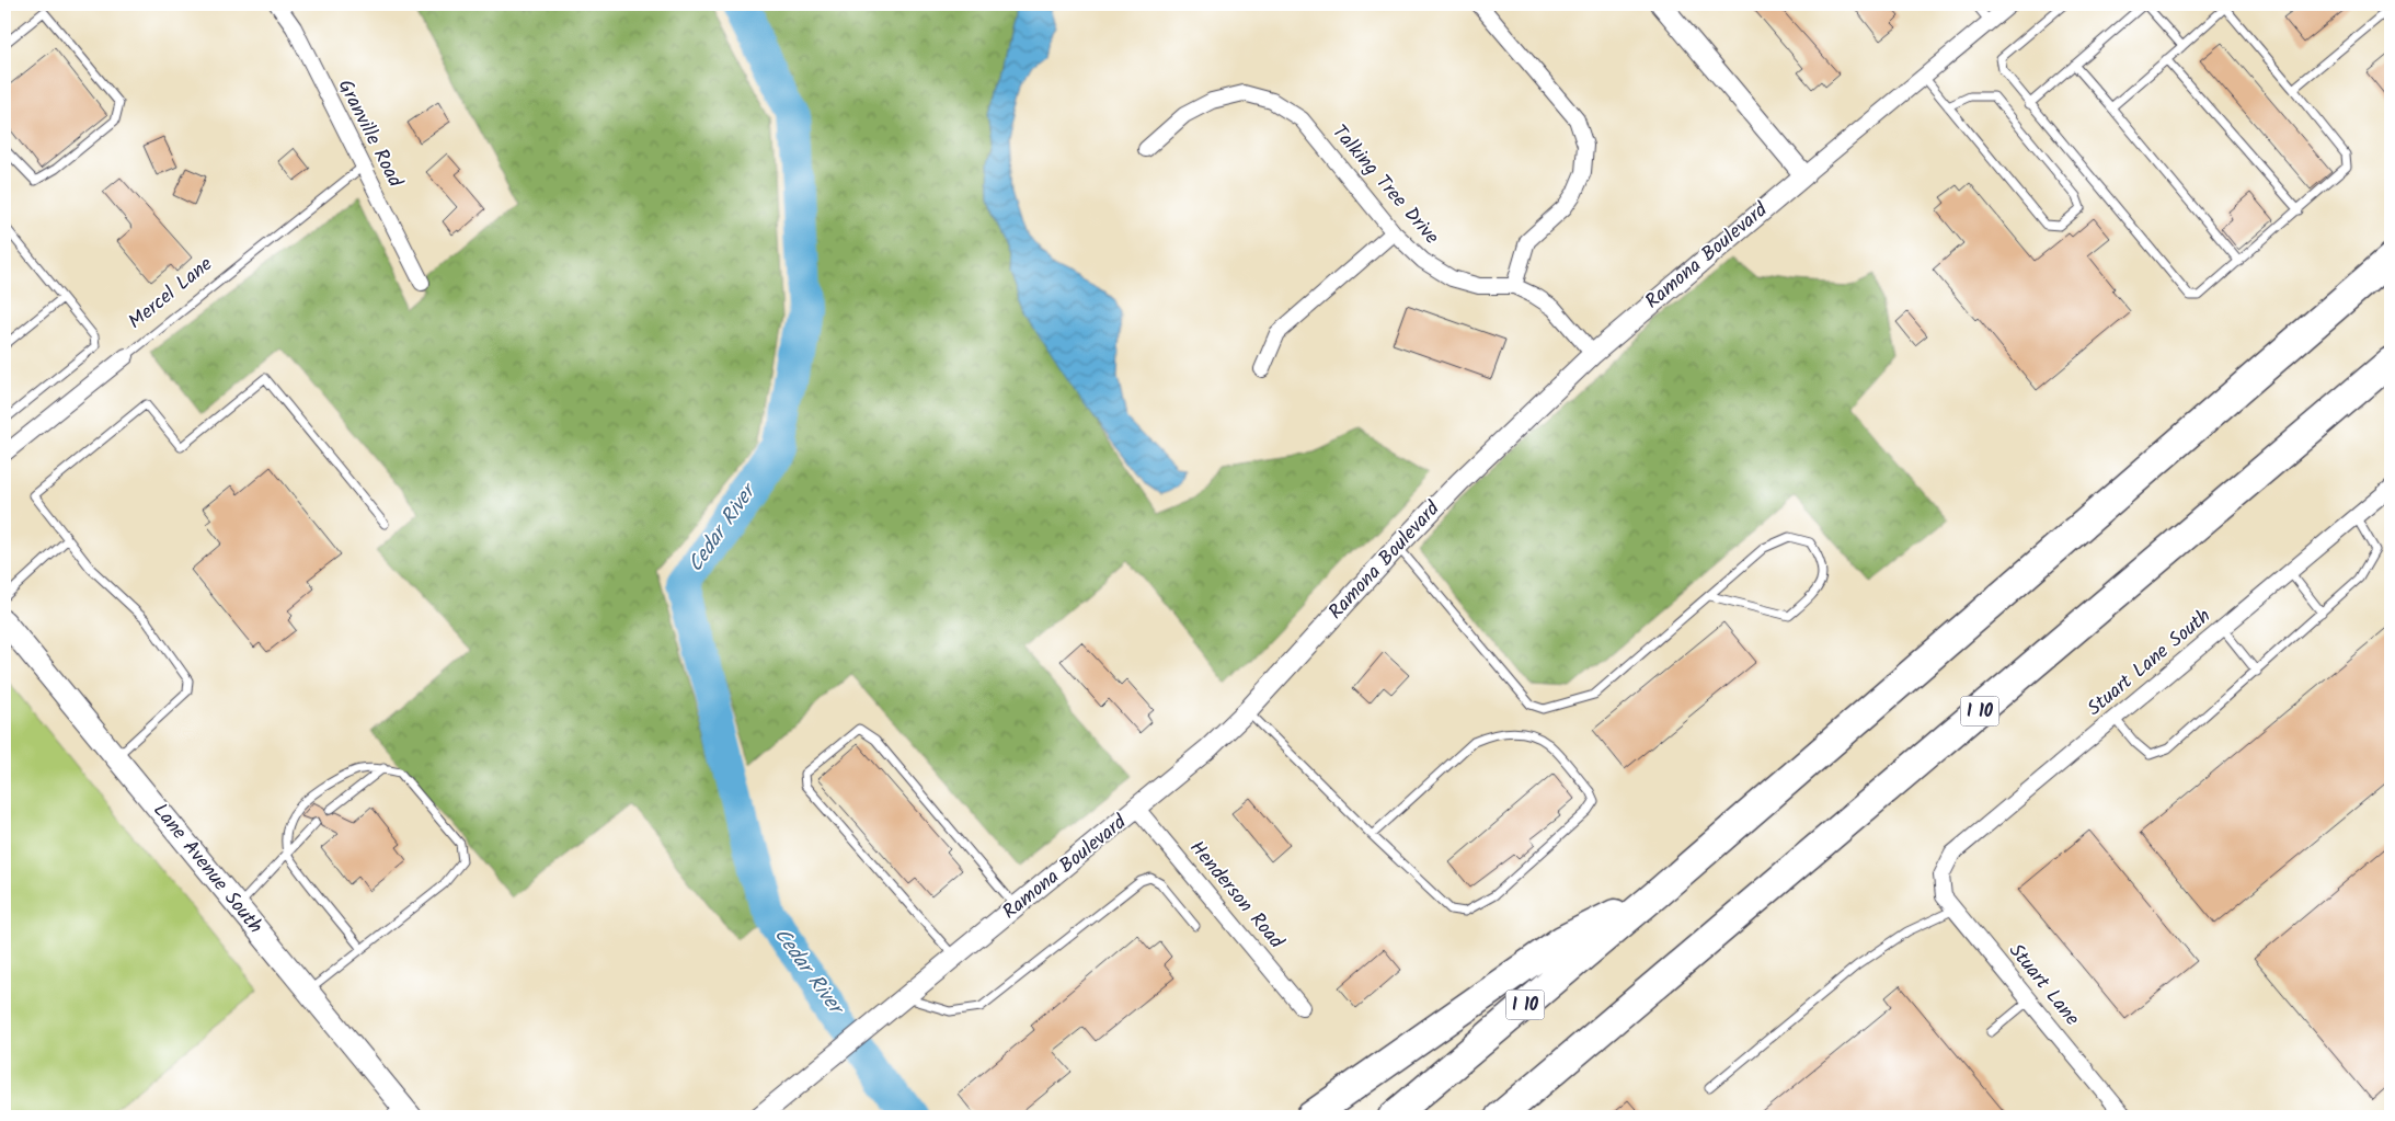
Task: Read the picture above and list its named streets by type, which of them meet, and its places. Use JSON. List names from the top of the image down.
{
  "streets": {
    "highway": ["I 10"],
    "main road": ["Lane Avenue South"],
    "street": [
      "Granville Road",
      "Talking Tree Drive",
      "Ramona Boulevard",
      "Mercel Lane",
      "Stuart Lane South",
      "Henderson Road",
      "Stuart Lane"
    ]
  },
  "crossings": [
    ["Granville Road", "Mercel Lane"],
    ["Talking Tree Drive", "Ramona Boulevard"],
    ["Ramona Boulevard", "Henderson Road"],
    ["Stuart Lane South", "Stuart Lane"]
  ],
  "water": ["Cedar River"]
}
